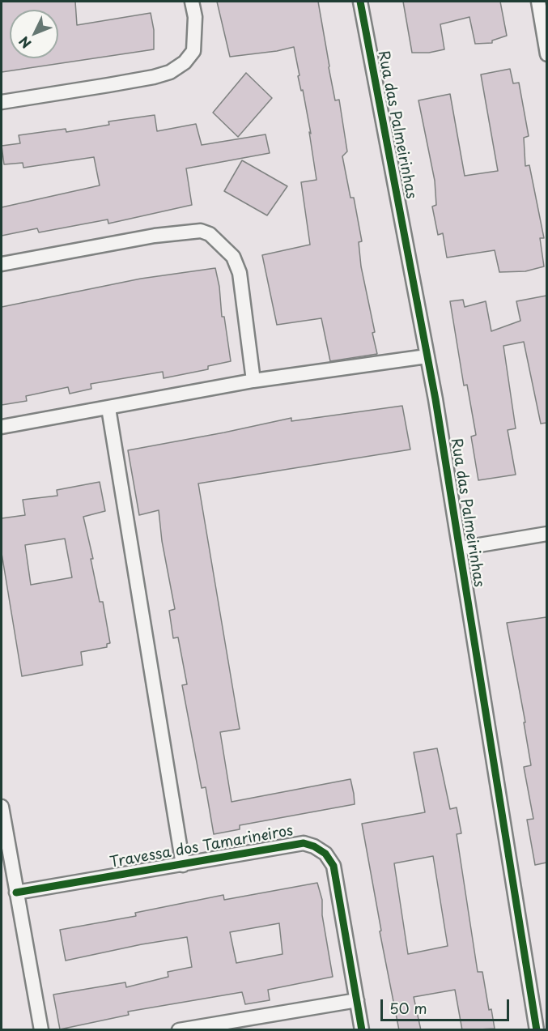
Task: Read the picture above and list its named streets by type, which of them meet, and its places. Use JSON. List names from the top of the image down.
{
  "streets": {
    "street": ["Rua das Palmeirinhas", "Travessa dos Tamarineiros"]
  },
  "scale_bar": "50 m",
  "north": "bottom left"
}
